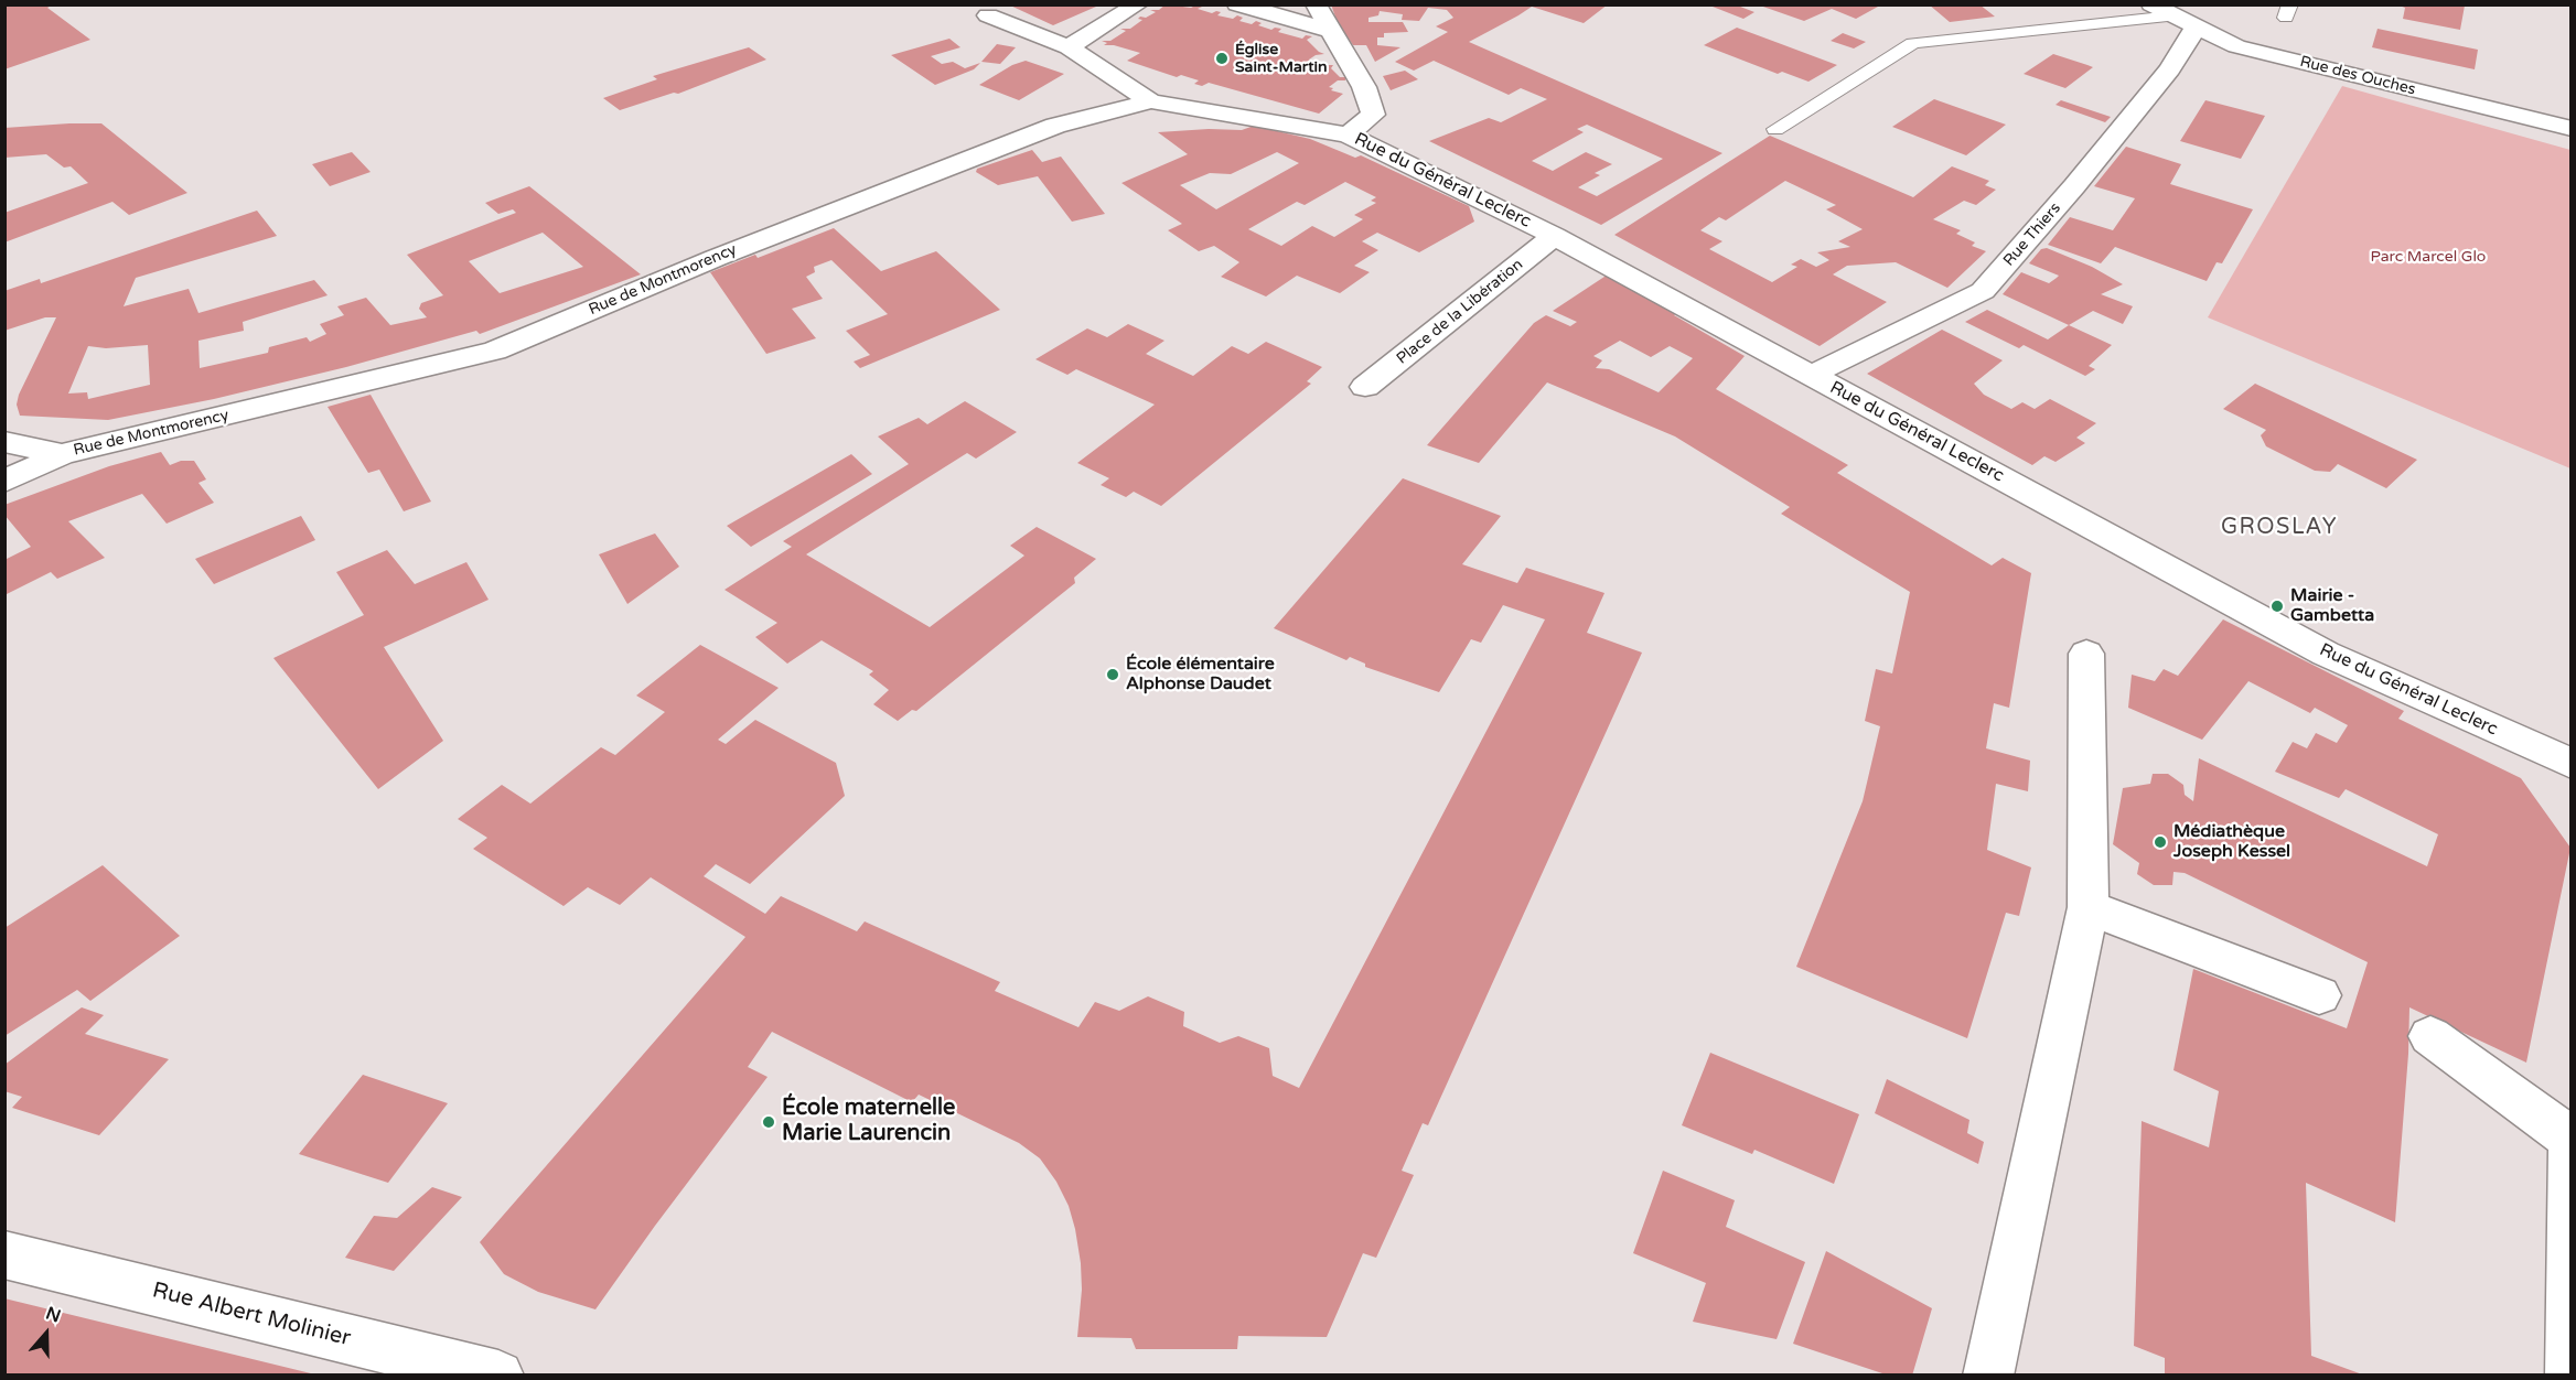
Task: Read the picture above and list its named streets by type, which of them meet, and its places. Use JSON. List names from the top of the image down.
{
  "streets": {
    "street": [
      "Rue des Ouches",
      "Rue du Général Leclerc",
      "Rue Thiers",
      "Rue de Montmorency",
      "Place de la Libération",
      "Rue Albert Molinier"
    ]
  },
  "crossings": [
    ["Rue des Ouches", "Rue Thiers"],
    ["Rue du Général Leclerc", "Rue Thiers"],
    ["Rue du Général Leclerc", "Rue de Montmorency"],
    ["Rue du Général Leclerc", "Place de la Libération"]
  ],
  "districts": ["GROSLAY"],
  "parks": ["Parc Marcel Glo"],
  "places": [
    "Église Saint-Martin",
    "Mairie - Gambetta",
    "École élémentaire Alphonse Daudet",
    "Médiathèque Joseph Kessel",
    "École maternelle Marie Laurencin"
  ],
  "north": "top"
}
